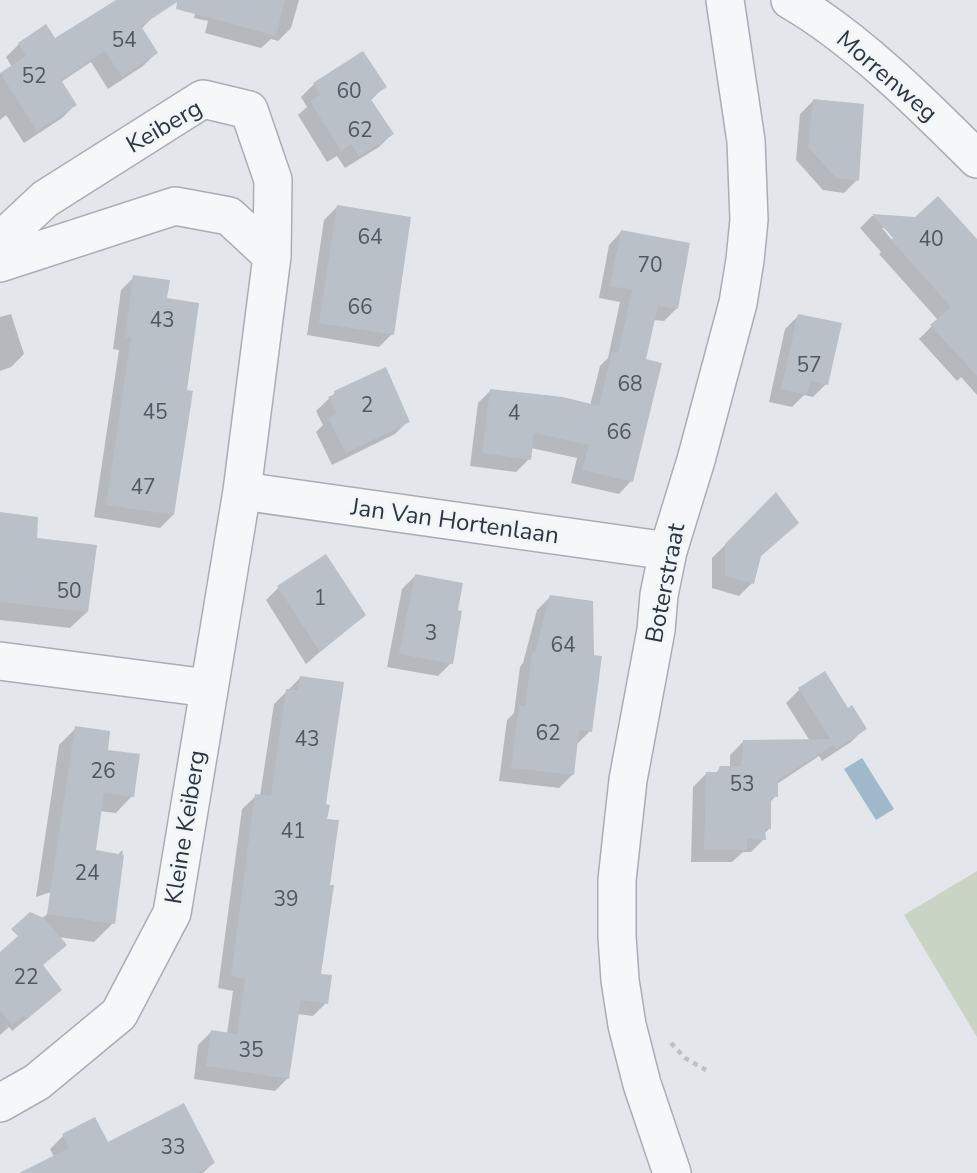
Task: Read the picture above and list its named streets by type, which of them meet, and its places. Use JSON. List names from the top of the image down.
{
  "streets": {
    "street": [
      "Morrenweg",
      "Keiberg",
      "Jan Van Hortenlaan",
      "Boterstraat",
      "Kleine Keiberg"
    ]
  },
  "crossings": [
    ["Keiberg", "Jan Van Hortenlaan"],
    ["Keiberg", "Kleine Keiberg"],
    ["Jan Van Hortenlaan", "Boterstraat"]
  ],
  "house_numbers": [
    "54",
    "52",
    "60",
    "62",
    "64",
    "40",
    "70",
    "66",
    "43",
    "57",
    "68",
    "2",
    "45",
    "4",
    "66",
    "47",
    "50",
    "1",
    "3",
    "64",
    "62",
    "43",
    "26",
    "53",
    "41",
    "24",
    "39",
    "22",
    "35",
    "33"
  ]
}
